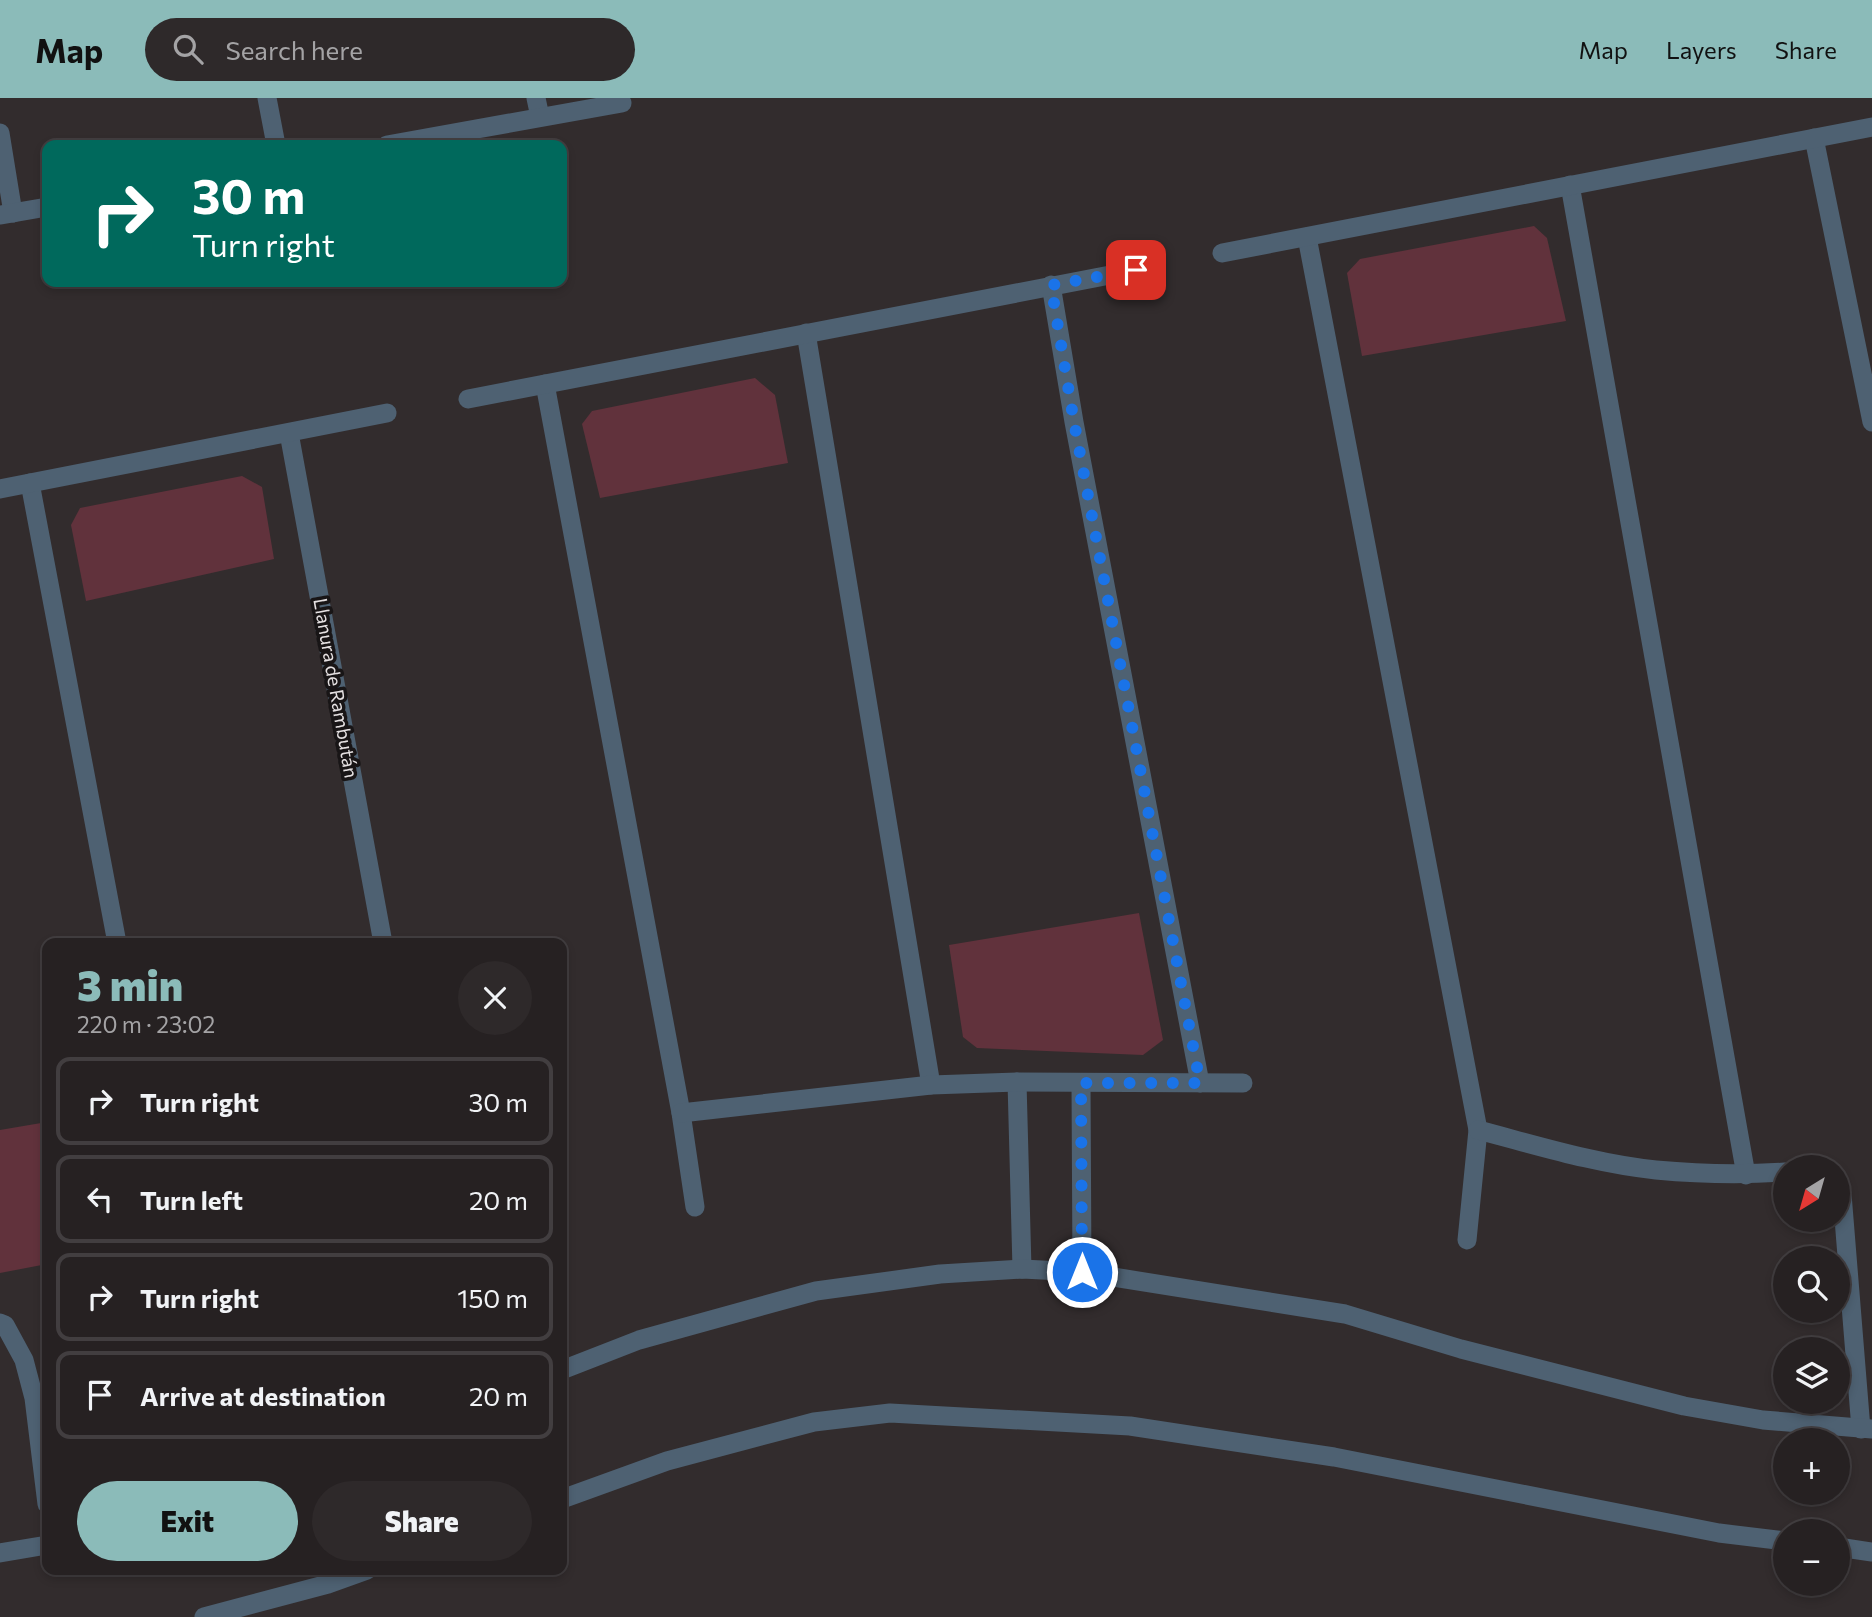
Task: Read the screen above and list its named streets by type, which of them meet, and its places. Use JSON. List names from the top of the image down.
{
  "streets": {
    "street": ["Llanura de Rambután"]
  },
  "north": "bottom left",
  "page": {
    "header": "Map",
    "search": "Search here",
    "nav": ["Map", "Layers", "Share"],
    "turn": ["30 m", "Turn right"],
    "heading": ["3 min", "220 m · 23:02"],
    "list": [
      {
        "name": "Turn right",
        "value": "30 m"
      },
      {
        "name": "Turn left",
        "value": "20 m"
      },
      {
        "name": "Turn right",
        "value": "150 m"
      },
      {
        "name": "Arrive at destination",
        "value": "20 m"
      }
    ],
    "map_buttons": ["+", "−"],
    "buttons": ["Exit", "Share"]
  }
}
